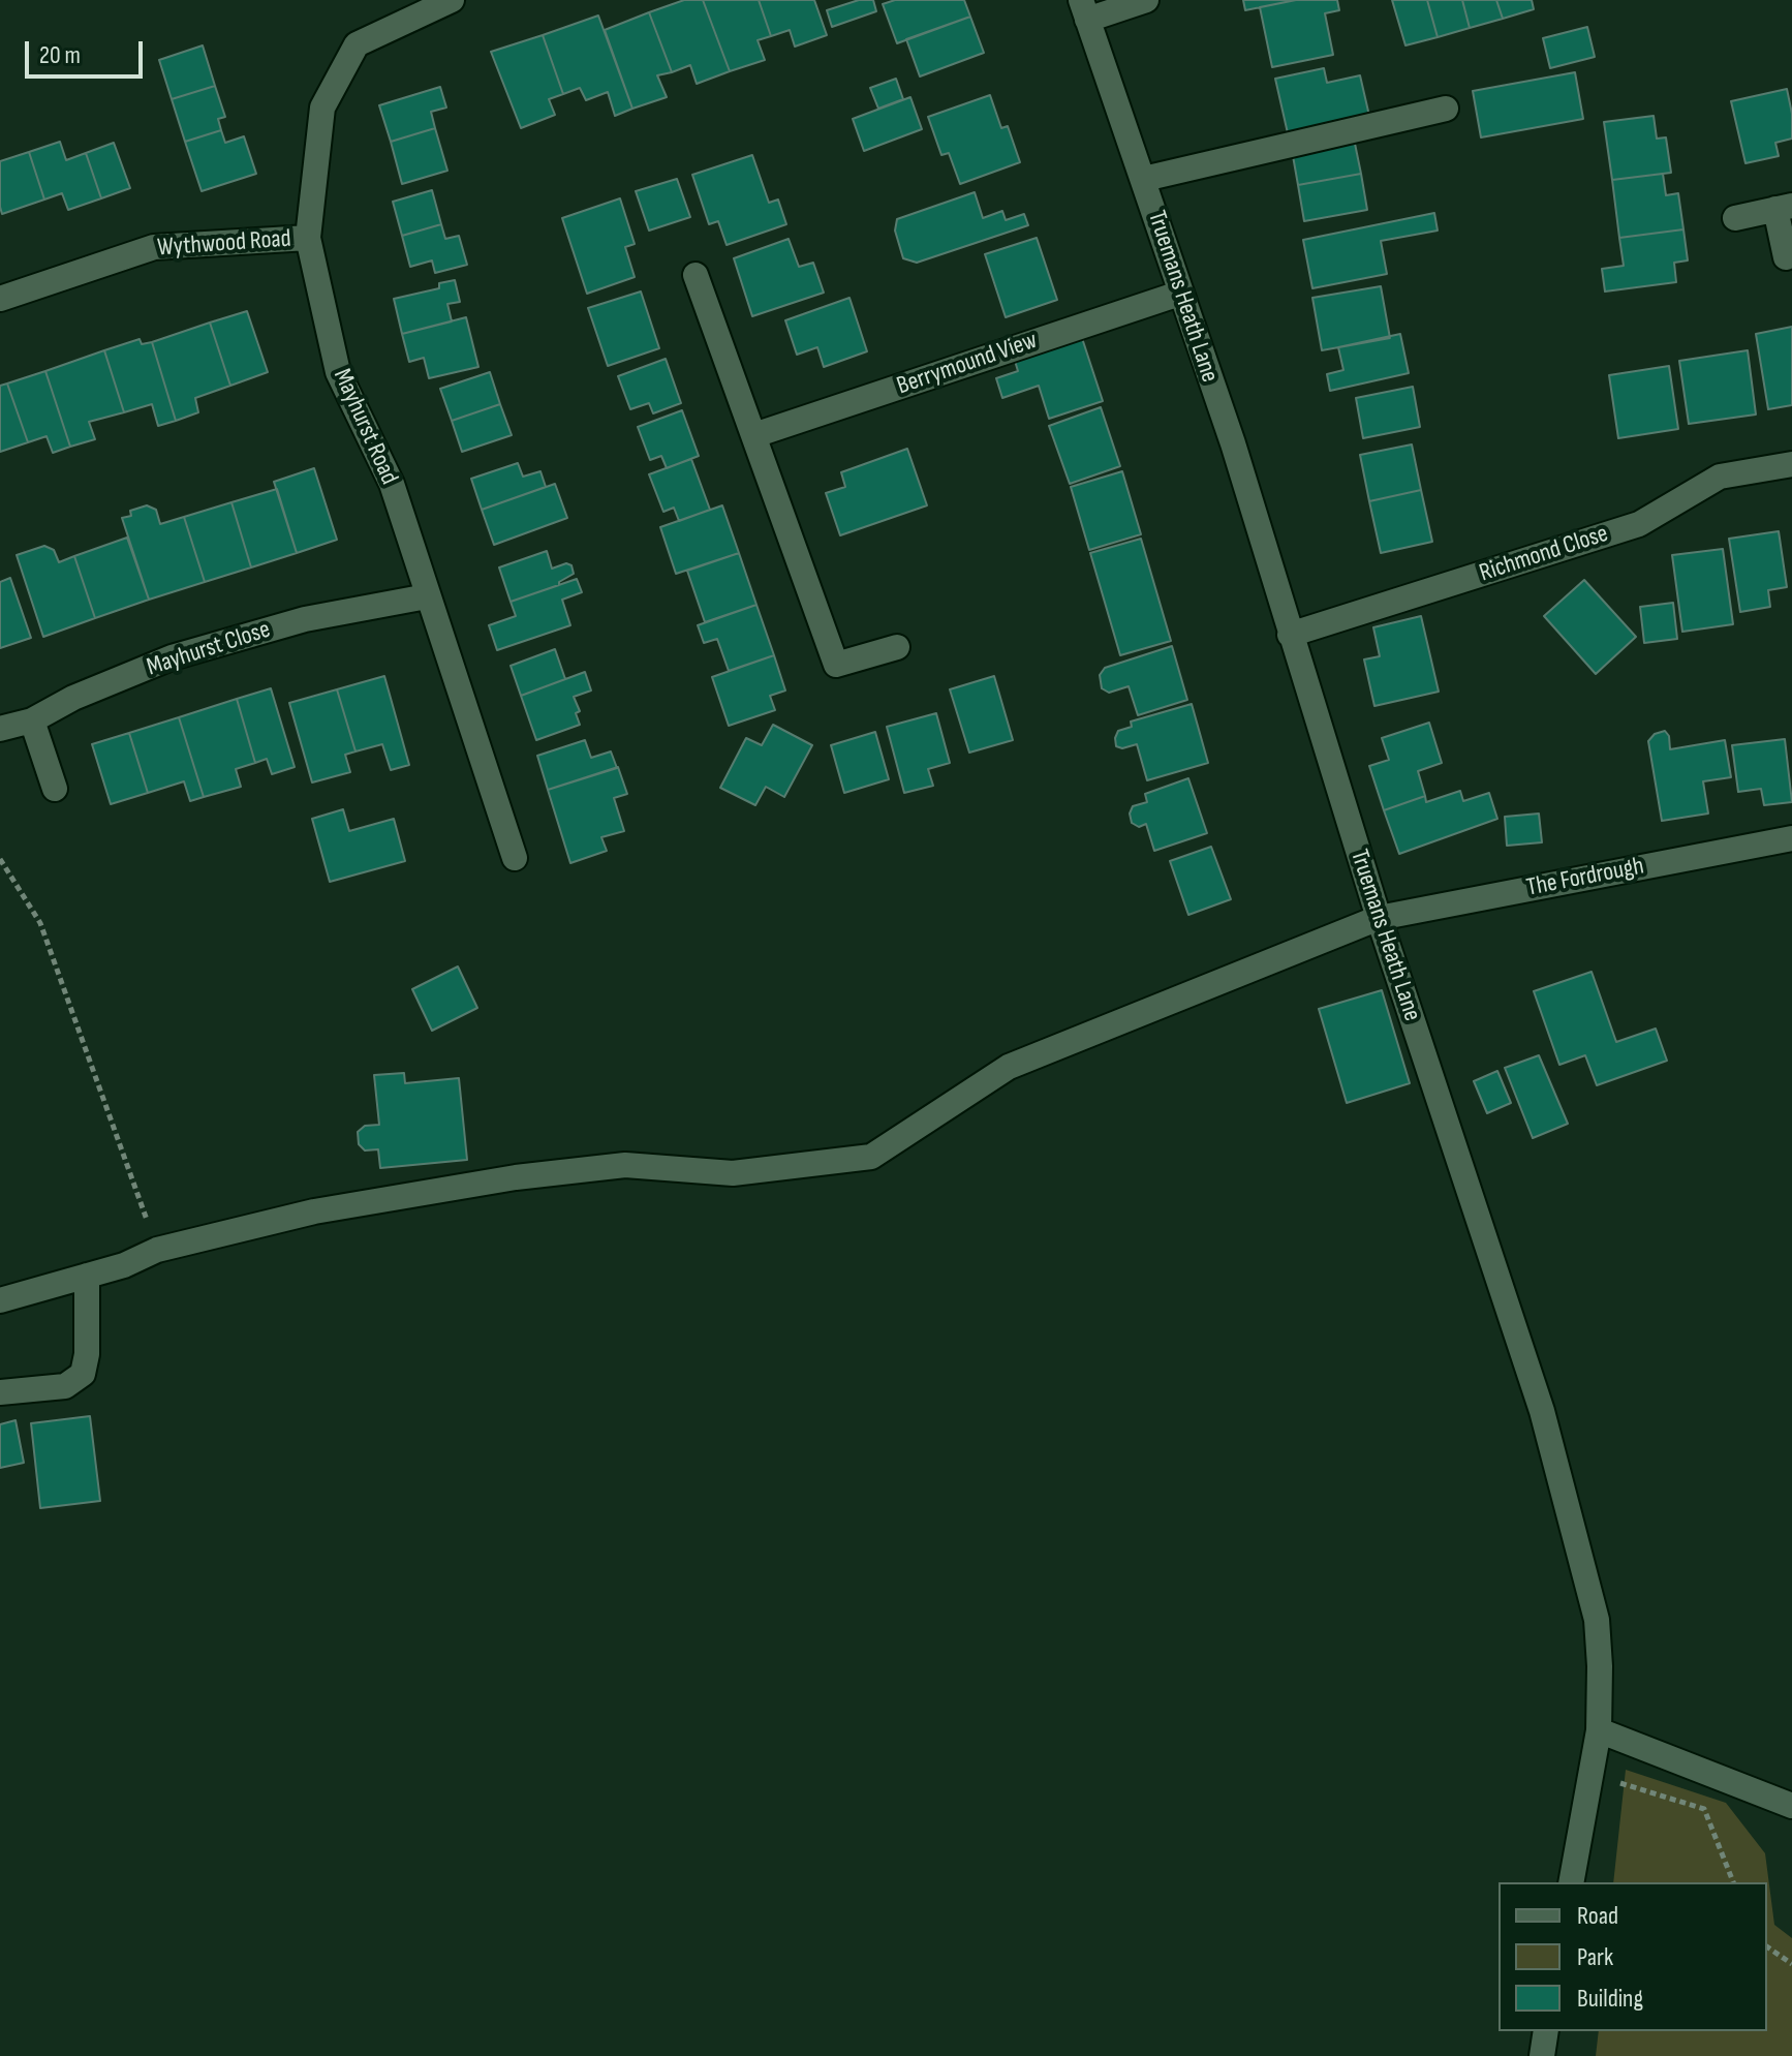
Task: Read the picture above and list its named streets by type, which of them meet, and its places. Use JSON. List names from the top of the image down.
{
  "streets": {
    "street": [
      "Wythwood Road",
      "Truemans Heath Lane",
      "Berrymound View",
      "Mayhurst Road",
      "Richmond Close",
      "Mayhurst Close",
      "The Fordrough"
    ]
  },
  "crossings": [
    ["Wythwood Road", "Mayhurst Road"],
    ["Truemans Heath Lane", "Berrymound View"],
    ["Truemans Heath Lane", "Richmond Close"],
    ["Truemans Heath Lane", "The Fordrough"],
    ["Mayhurst Road", "Mayhurst Close"]
  ],
  "legend": ["Road", "Park", "Building"],
  "scale_bar": "20 m"
}
